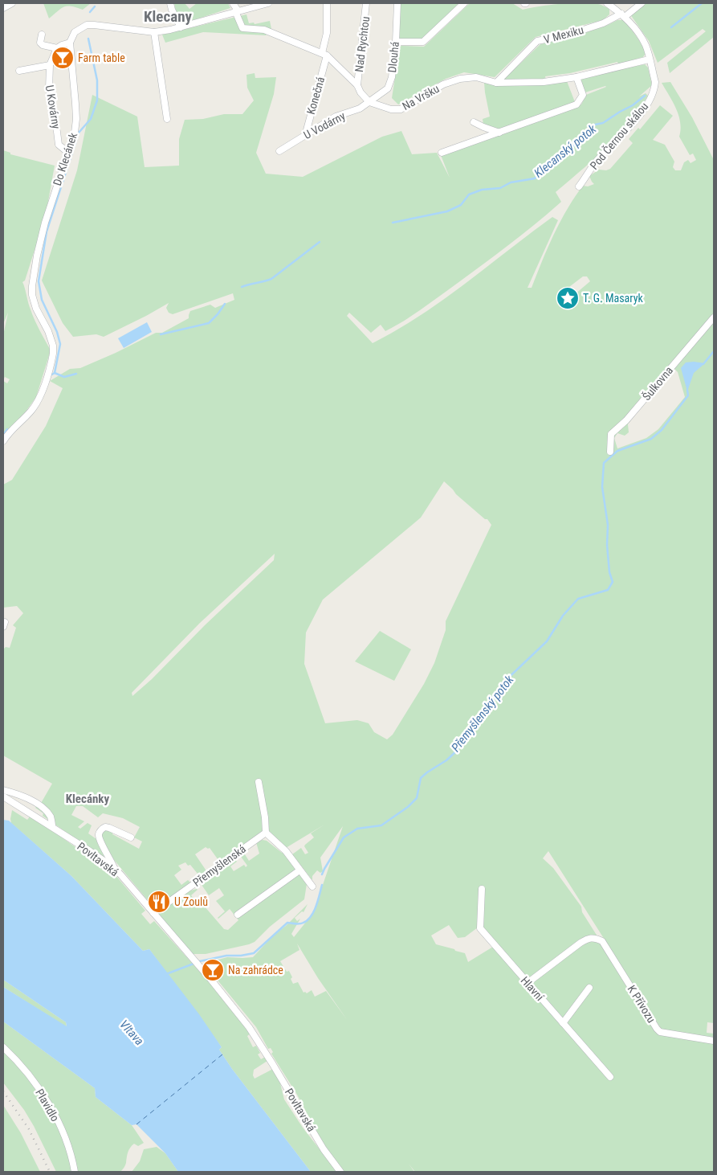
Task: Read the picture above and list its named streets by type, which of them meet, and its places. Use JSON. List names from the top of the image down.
{
  "streets": {
    "street": [
      "V Mexiku",
      "Nad Rychtou",
      "Dlouhá",
      "Konečná",
      "Na Vršku",
      "U Kovárny",
      "U Vodárny",
      "Pod Černou skálou",
      "Do Klecánek",
      "Šulkovna",
      "Povltavská",
      "Přemyšlenská",
      "Hlavní",
      "K Přívozu",
      "Plavidlo"
    ]
  },
  "crossings": [
    ["V Mexiku", "Na Vršku"],
    ["V Mexiku", "Pod Černou skálou"],
    ["Dlouhá", "Na Vršku"],
    ["Dlouhá", "U Vodárny"],
    ["Konečná", "U Vodárny"],
    ["Na Vršku", "U Vodárny"],
    ["Na Vršku", "Pod Černou skálou"],
    ["U Kovárny", "Do Klecánek"],
    ["Povltavská", "Přemyšlenská"],
    ["Hlavní", "K Přívozu"]
  ],
  "districts": ["Klecany", "Klecánky"],
  "water": ["Klecanský potok", "Přemyšlenský potok", "Vltava"],
  "places": {
    "bar": ["Farm table", "Na zahrádce"],
    "place": ["T. G. Masaryk"],
    "restaurant": ["U Zoulů"]
  }
}
